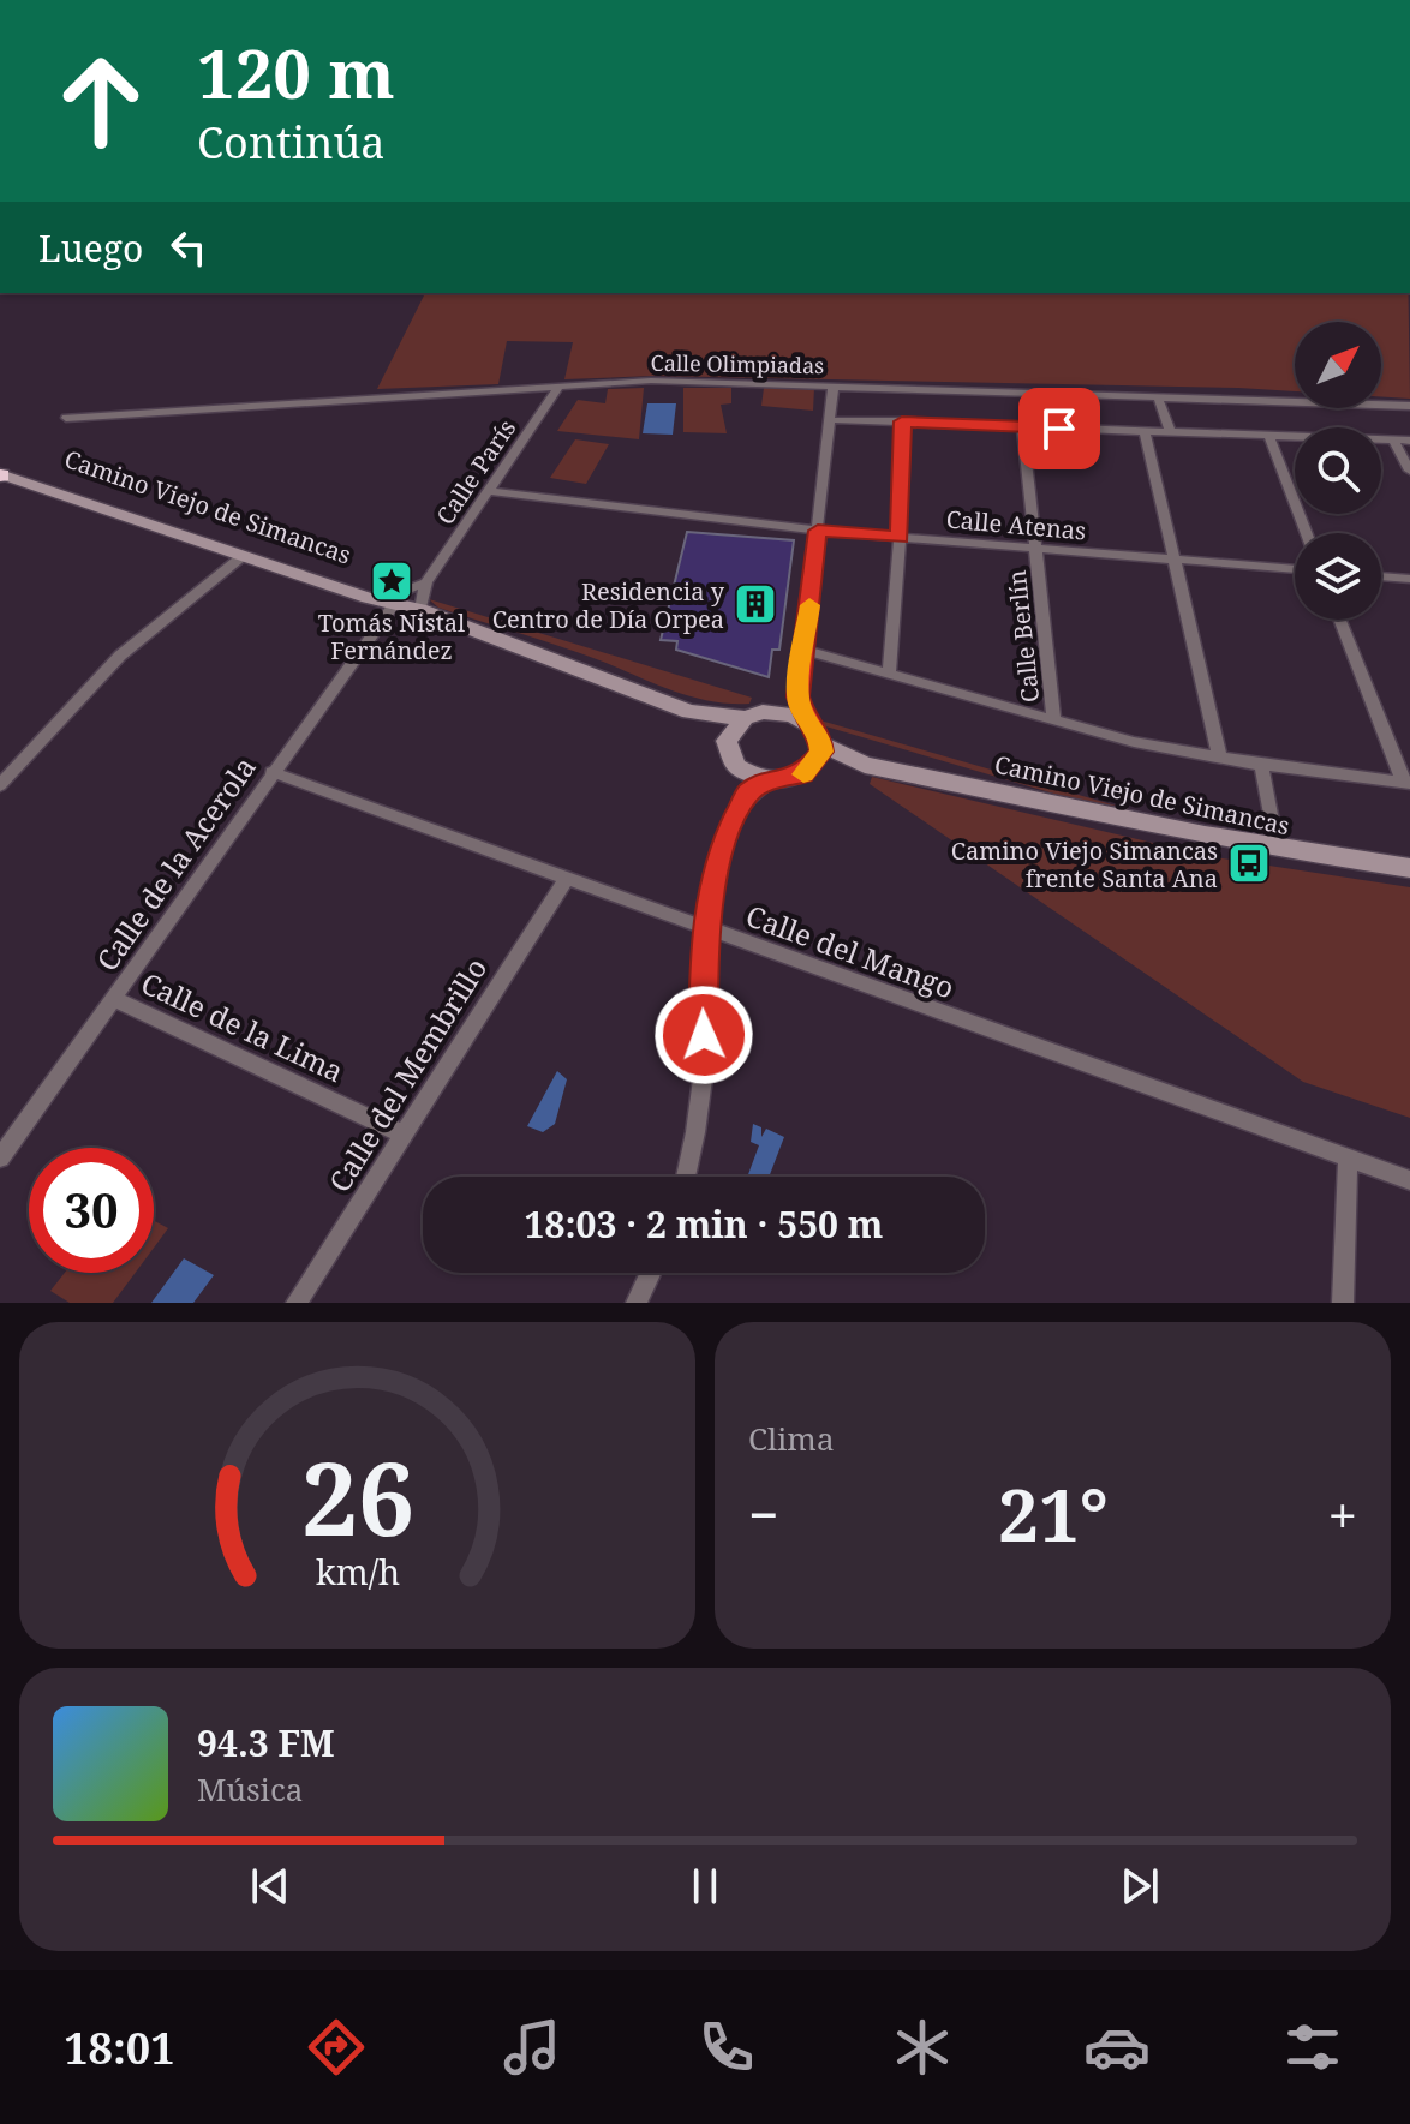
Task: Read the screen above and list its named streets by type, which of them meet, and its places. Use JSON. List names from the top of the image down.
{
  "streets": {
    "main road": ["Camino Viejo de Simancas"],
    "street": [
      "Calle Olimpiadas",
      "Calle París",
      "Calle Atenas",
      "Calle Berlín",
      "Calle de la Acerola",
      "Calle del Mango",
      "Calle de la Lima",
      "Calle del Membrillo"
    ]
  },
  "crossings": [
    ["Calle Olimpiadas", "Calle París"],
    ["Calle París", "Camino Viejo de Simancas"],
    ["Calle París", "Calle Atenas"],
    ["Camino Viejo de Simancas", "Calle de la Acerola"],
    ["Calle Atenas", "Calle Berlín"],
    ["Calle de la Acerola", "Calle del Mango"],
    ["Calle de la Acerola", "Calle de la Lima"],
    ["Calle del Mango", "Calle del Membrillo"],
    ["Calle de la Lima", "Calle del Membrillo"]
  ],
  "places": {
    "place": ["Tomás Nistal Fernández"],
    "building": ["Residencia y Centro de Día Orpea"],
    "bus stop": ["Camino Viejo Simancas frente Santa Ana"]
  },
  "north": "top right",
  "page": {
    "turn": ["120 m", "Continúa"],
    "then": "Luego",
    "limit": "30",
    "trip": "18:03 · 2 min · 550 m",
    "tile": "Clima",
    "heat": ["−", "21°", "+"],
    "song": ["94.3 FM", "Música"],
    "tabs": "18:01",
    "gauge": ["26", "km/h"]
  }
}
